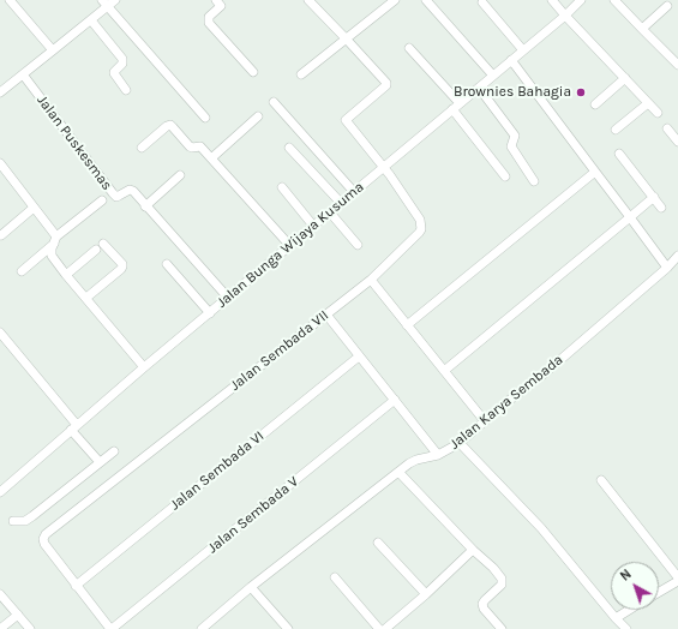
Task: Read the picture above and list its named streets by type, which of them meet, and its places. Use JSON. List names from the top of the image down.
{
  "streets": {
    "street": [
      "Jalan Puskesmas",
      "Jalan Bunga Wijaya Kusuma",
      "Jalan Sembada VII",
      "Jalan Karya Sembada",
      "Jalan Sembada VI",
      "Jalan Sembada V"
    ]
  },
  "crossings": [
    ["Jalan Puskesmas", "Jalan Bunga Wijaya Kusuma"],
    ["Jalan Bunga Wijaya Kusuma", "Jalan Sembada VII"],
    ["Jalan Sembada VII", "Jalan Sembada VI"]
  ],
  "places": ["Brownies Bahagia"],
  "north": "top left"
}
